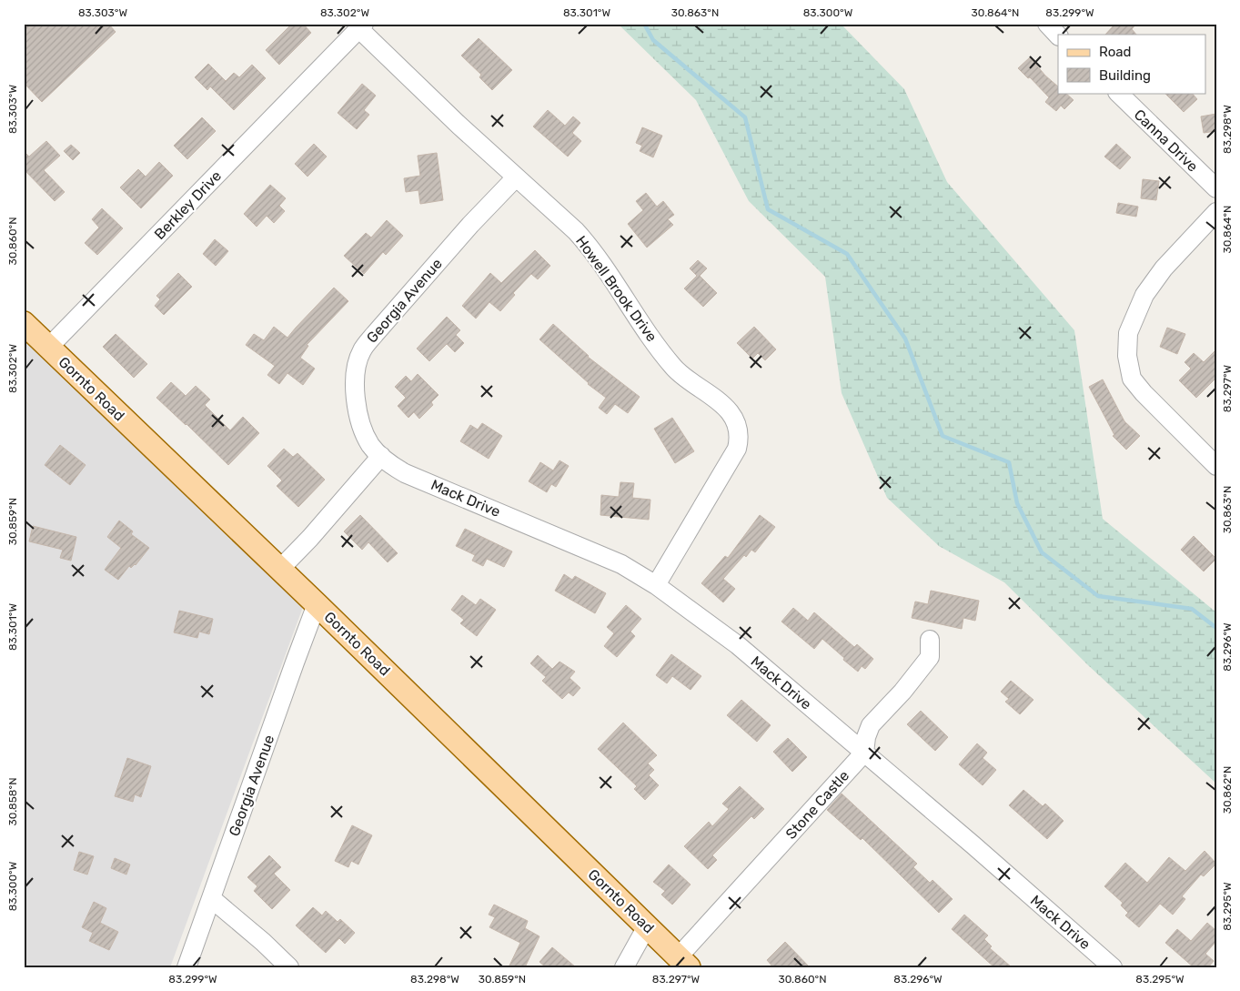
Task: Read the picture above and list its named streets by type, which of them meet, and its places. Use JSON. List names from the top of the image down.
{
  "streets": {
    "main road": ["Gornto Road"],
    "street": [
      "Canna Drive",
      "Berkley Drive",
      "Howell Brook Drive",
      "Georgia Avenue",
      "Mack Drive",
      "Stone Castle"
    ]
  },
  "crossings": [
    ["Berkley Drive", "Howell Brook Drive"],
    ["Berkley Drive", "Gornto Road"],
    ["Howell Brook Drive", "Georgia Avenue"],
    ["Howell Brook Drive", "Mack Drive"],
    ["Georgia Avenue", "Gornto Road"],
    ["Georgia Avenue", "Mack Drive"],
    ["Gornto Road", "Stone Castle"],
    ["Mack Drive", "Stone Castle"]
  ],
  "legend": ["Road", "Building"],
  "coordinates": [
    "83.303°W",
    "83.302°W",
    "83.301°W",
    "30.863°N",
    "83.300°W",
    "30.864°N",
    "83.299°W",
    "83.298°W",
    "30.860°N",
    "83.297°W",
    "30.859°N",
    "83.296°W",
    "30.862°N",
    "30.858°N",
    "83.295°W"
  ]
}
